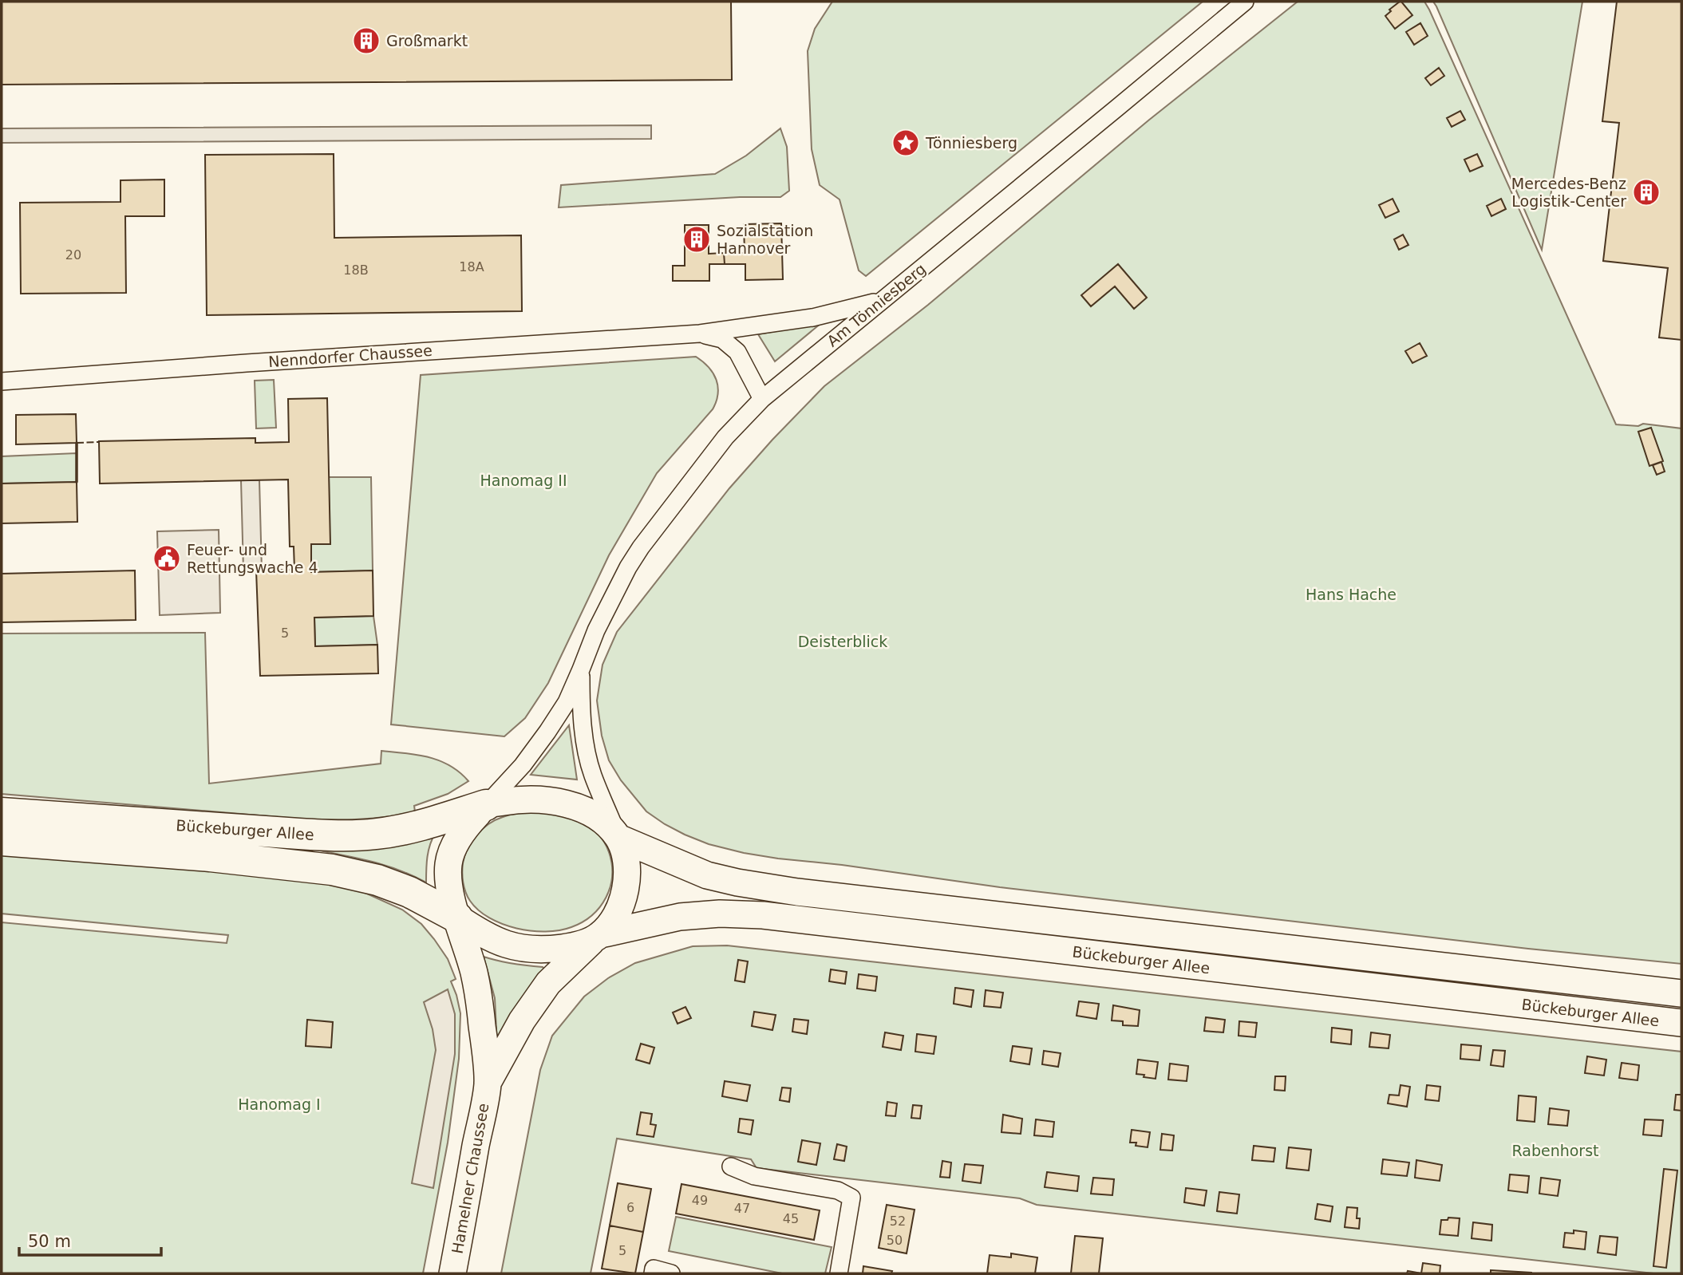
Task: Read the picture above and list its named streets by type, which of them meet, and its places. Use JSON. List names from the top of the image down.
{
  "streets": {
    "highway": ["Bückeburger Allee"],
    "main road": ["Hamelner Chaussee"],
    "street": ["Am Tönniesberg", "Nenndorfer Chaussee"]
  },
  "crossings": [
    ["Am Tönniesberg", "Nenndorfer Chaussee"],
    ["Am Tönniesberg", "Bückeburger Allee"],
    ["Am Tönniesberg", "Hamelner Chaussee"],
    ["Bückeburger Allee", "Hamelner Chaussee"]
  ],
  "parks": [
    "Hanomag II",
    "Hans Hache",
    "Deisterblick",
    "Hanomag I",
    "Rabenhorst"
  ],
  "places": {
    "building": ["Großmarkt", "Mercedes-Benz Logistik-Center", "Sozialstation Hannover"],
    "place": ["Tönniesberg"],
    "public building": ["Feuer- und Rettungswache 4"]
  },
  "house_numbers": [
    "20",
    "18A",
    "18B",
    "5",
    "49",
    "6",
    "47",
    "45",
    "52",
    "50",
    "5"
  ],
  "scale_bar": "50 m"
}
